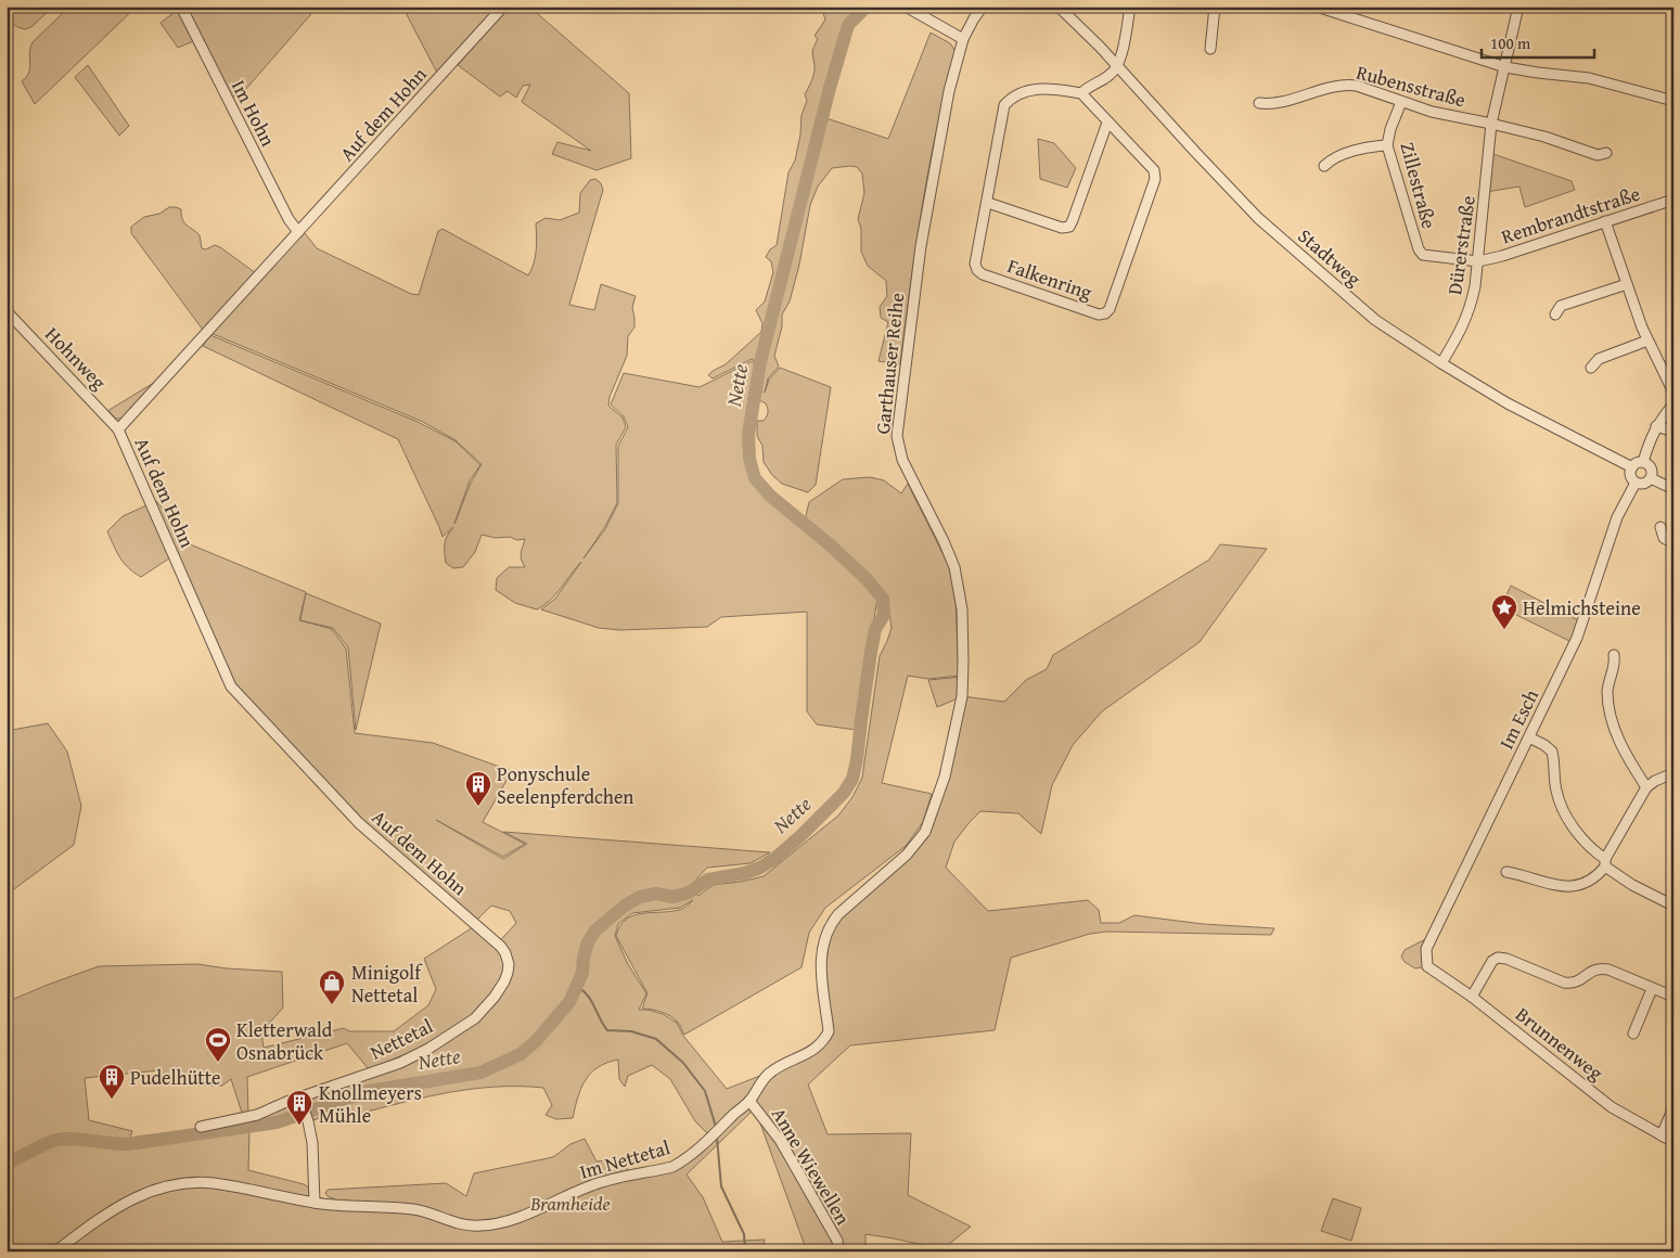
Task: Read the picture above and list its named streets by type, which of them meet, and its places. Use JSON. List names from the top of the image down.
{
  "streets": {
    "street": [
      "Rubensstraße",
      "Im Hohn",
      "Auf dem Hohn",
      "Zillestraße",
      "Rembrandtstraße",
      "Dürerstraße",
      "Stadtweg",
      "Falkenring",
      "Hohnweg",
      "Garthauser Reihe",
      "Im Esch",
      "Nettetal",
      "Brunnenweg",
      "Im Nettetal",
      "Anne Wiewellen"
    ]
  },
  "crossings": [
    ["Rubensstraße", "Zillestraße"],
    ["Rubensstraße", "Dürerstraße"],
    ["Im Hohn", "Auf dem Hohn"],
    ["Auf dem Hohn", "Hohnweg"],
    ["Auf dem Hohn", "Nettetal"],
    ["Zillestraße", "Rembrandtstraße"],
    ["Zillestraße", "Dürerstraße"],
    ["Rembrandtstraße", "Dürerstraße"],
    ["Dürerstraße", "Stadtweg"],
    ["Stadtweg", "Im Esch"],
    ["Garthauser Reihe", "Im Nettetal"],
    ["Garthauser Reihe", "Anne Wiewellen"],
    ["Im Esch", "Brunnenweg"]
  ],
  "water": ["Nette"],
  "parks": ["Bramheide"],
  "places": {
    "place": ["Helmichsteine"],
    "building": ["Ponyschule Seelenpferdchen", "Pudelhütte", "Knollmeyers Mühle"],
    "shop": ["Minigolf Nettetal"],
    "sports": ["Kletterwald Osnabrück"]
  },
  "scale_bar": "100 m"
}
